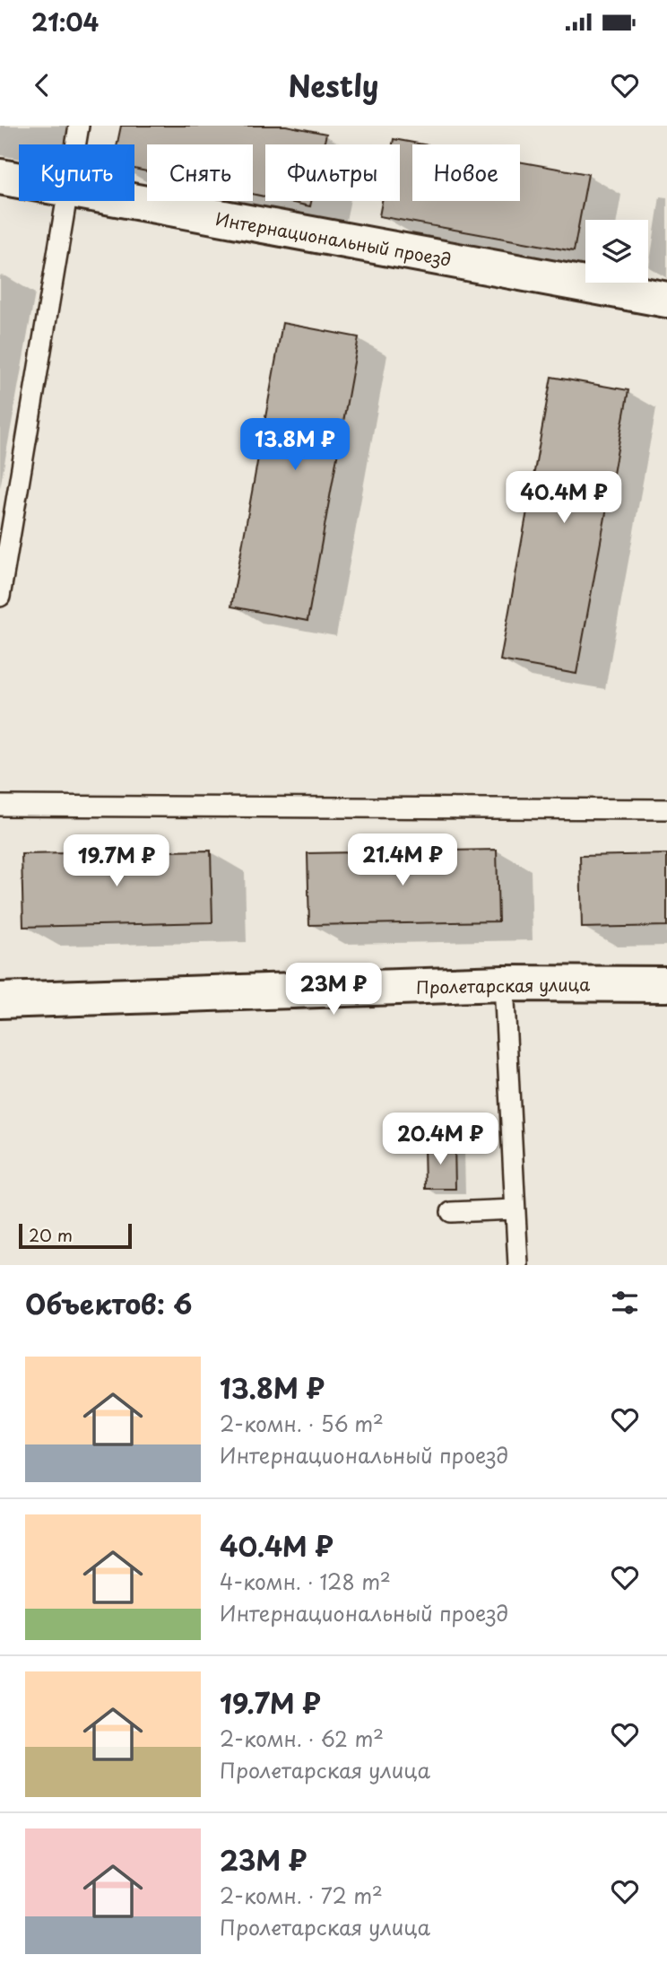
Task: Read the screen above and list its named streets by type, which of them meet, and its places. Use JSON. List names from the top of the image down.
{
  "streets": {
    "street": ["Интернациональный проезд", "Пролетарская улица"]
  },
  "scale_bar": "20 m",
  "page": {
    "status": "21:04",
    "header": "Nestly",
    "chip": [
      "Купить",
      "Снять",
      "Фильтры",
      "Новое"
    ],
    "price": [
      "13.8M ₽",
      "40.4M ₽",
      "21.4M ₽",
      "19.7M ₽",
      "23M ₽",
      "20.4M ₽"
    ],
    "scale": "20 m",
    "heading": "Объектов: 6",
    "list": [
      {
        "name": "13.8M ₽",
        "note": "2-комн. · 56 m² · Интернациональный проезд"
      },
      {
        "name": "40.4M ₽",
        "note": "4-комн. · 128 m² · Интернациональный проезд"
      },
      {
        "name": "19.7M ₽",
        "note": "2-комн. · 62 m² · Пролетарская улица"
      },
      {
        "name": "23M ₽",
        "note": "2-комн. · 72 m² · Пролетарская улица"
      }
    ]
  }
}
